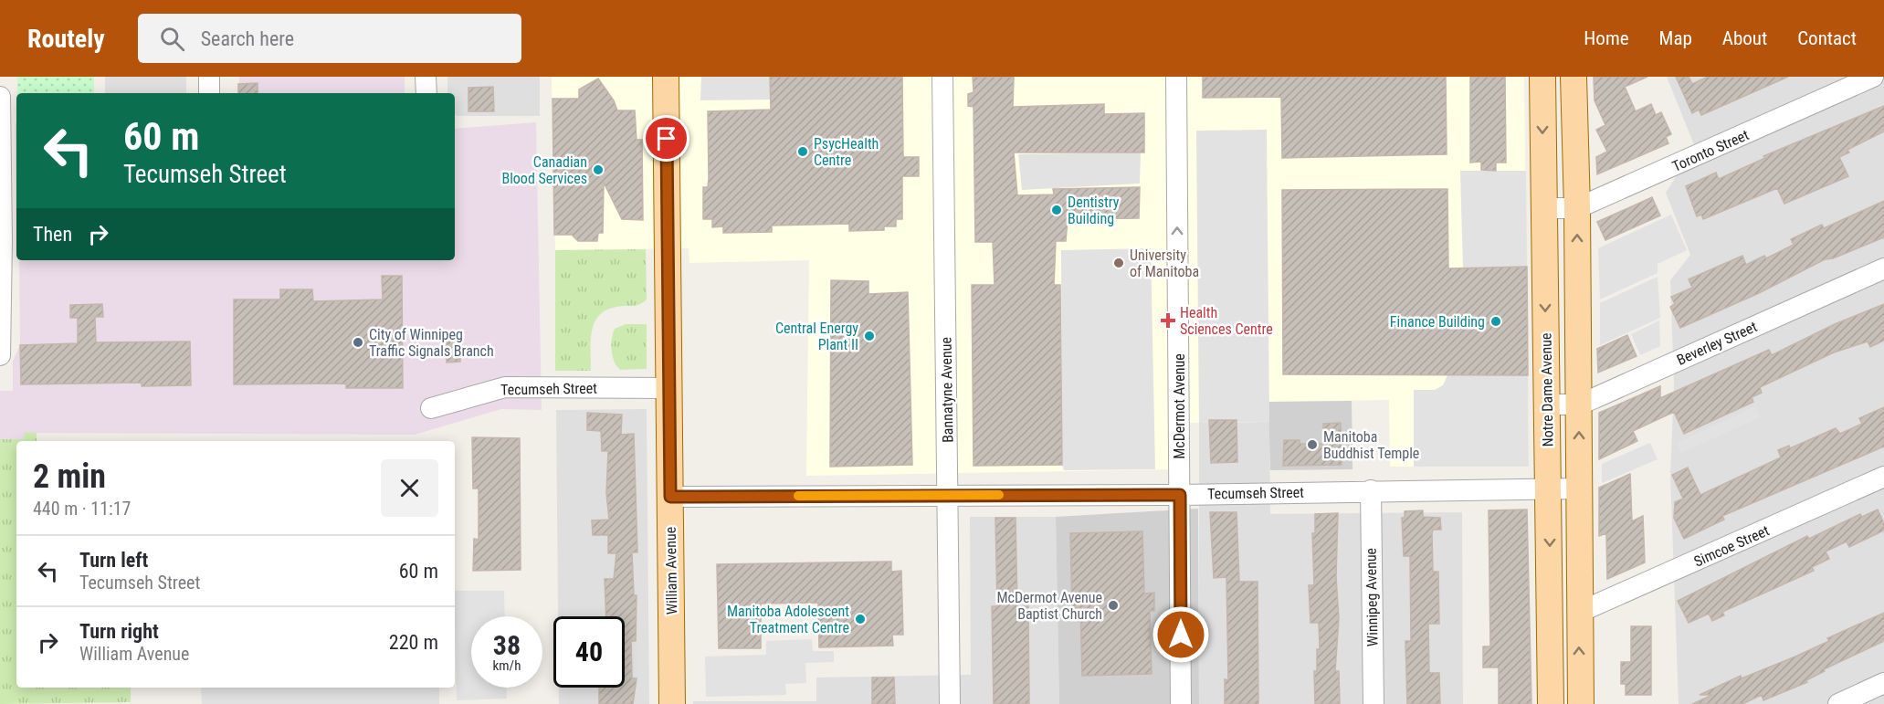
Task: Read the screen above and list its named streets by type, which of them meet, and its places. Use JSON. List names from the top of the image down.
{
  "streets": {
    "main road": ["Notre Dame Avenue", "William Avenue"],
    "street": [
      "Toronto Street",
      "Beverley Street",
      "Tecumseh Street",
      "Bannatyne Avenue",
      "McDermot Avenue",
      "Simcoe Street",
      "Winnipeg Avenue"
    ]
  },
  "crossings": [
    ["Toronto Street", "Notre Dame Avenue"],
    ["Beverley Street", "Notre Dame Avenue"],
    ["Tecumseh Street", "Bannatyne Avenue"],
    ["Tecumseh Street", "Notre Dame Avenue"],
    ["Tecumseh Street", "McDermot Avenue"],
    ["Tecumseh Street", "William Avenue"],
    ["Tecumseh Street", "Winnipeg Avenue"],
    ["Notre Dame Avenue", "Simcoe Street"]
  ],
  "one_way": ["McDermot Avenue"],
  "places": {
    "other": [
      "PsycHealth Centre",
      "Canadian Blood Services",
      "Dentistry Building",
      "University of Manitoba",
      "Finance Building",
      "Central Energy Plant II",
      "City of Winnipeg Traffic Signals Branch",
      "Manitoba Buddhist Temple",
      "McDermot Avenue Baptist Church",
      "Manitoba Adolescent Treatment Centre"
    ],
    "health": ["Health Sciences Centre"]
  },
  "page": {
    "header": "Routely",
    "search": "Search here",
    "nav": [
      "Home",
      "Map",
      "About",
      "Contact"
    ],
    "turn": ["60 m", "Tecumseh Street"],
    "then": "Then",
    "heading": ["2 min", "440 m · 11:17"],
    "list": [
      {
        "name": "Turn left",
        "note": "Tecumseh Street",
        "value": "60 m"
      },
      {
        "name": "Turn right",
        "note": "William Avenue",
        "value": "220 m"
      }
    ],
    "speed": "38 km/h",
    "limit": "40"
  }
}
